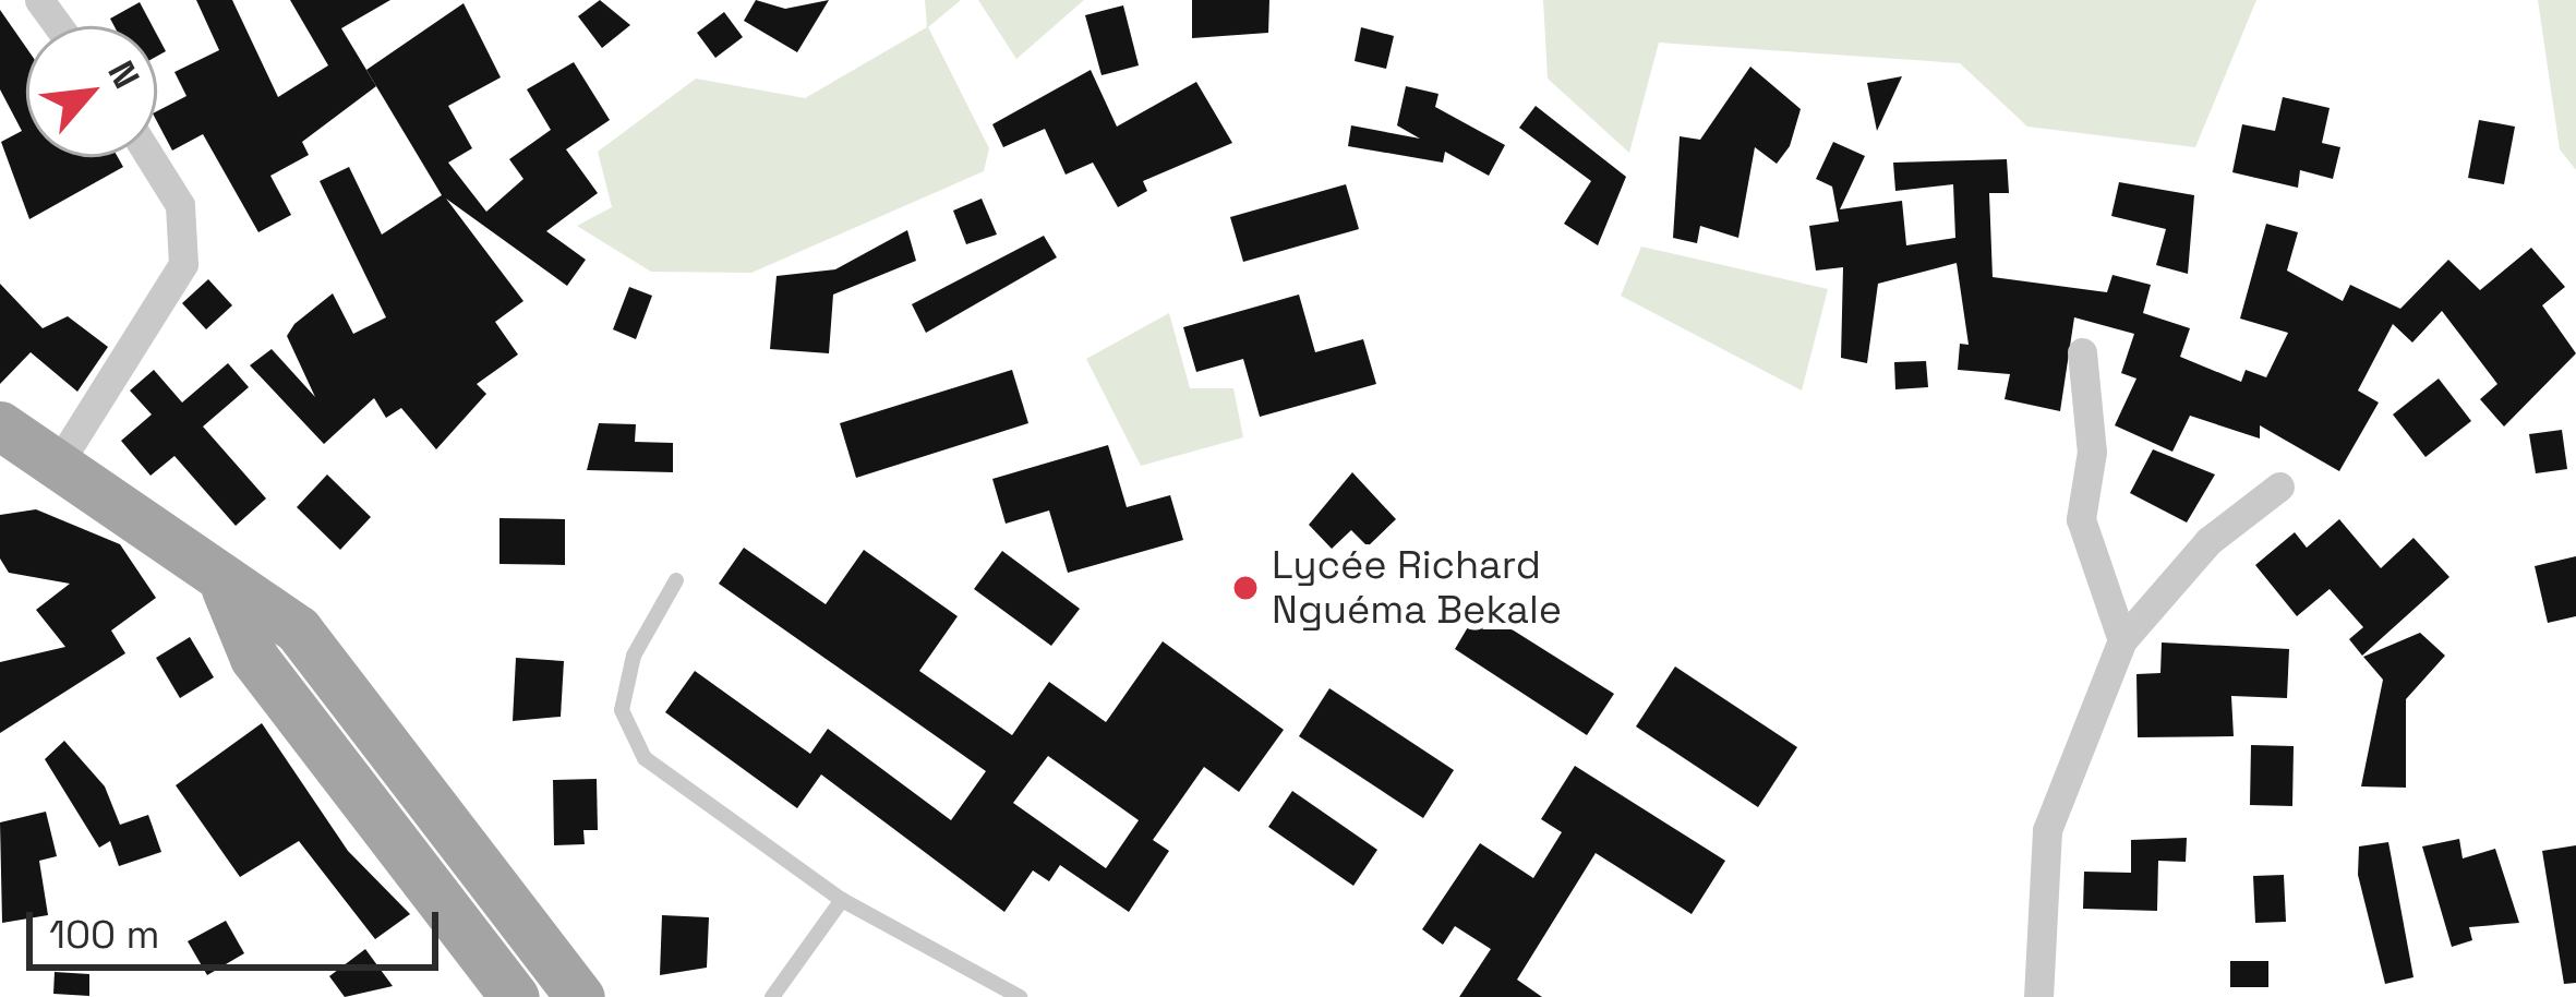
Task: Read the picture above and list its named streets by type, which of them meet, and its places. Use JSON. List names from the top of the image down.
{
  "places": ["Lycée Richard Nguéma Bekale"],
  "scale_bar": "100 m",
  "north": "top right"
}
